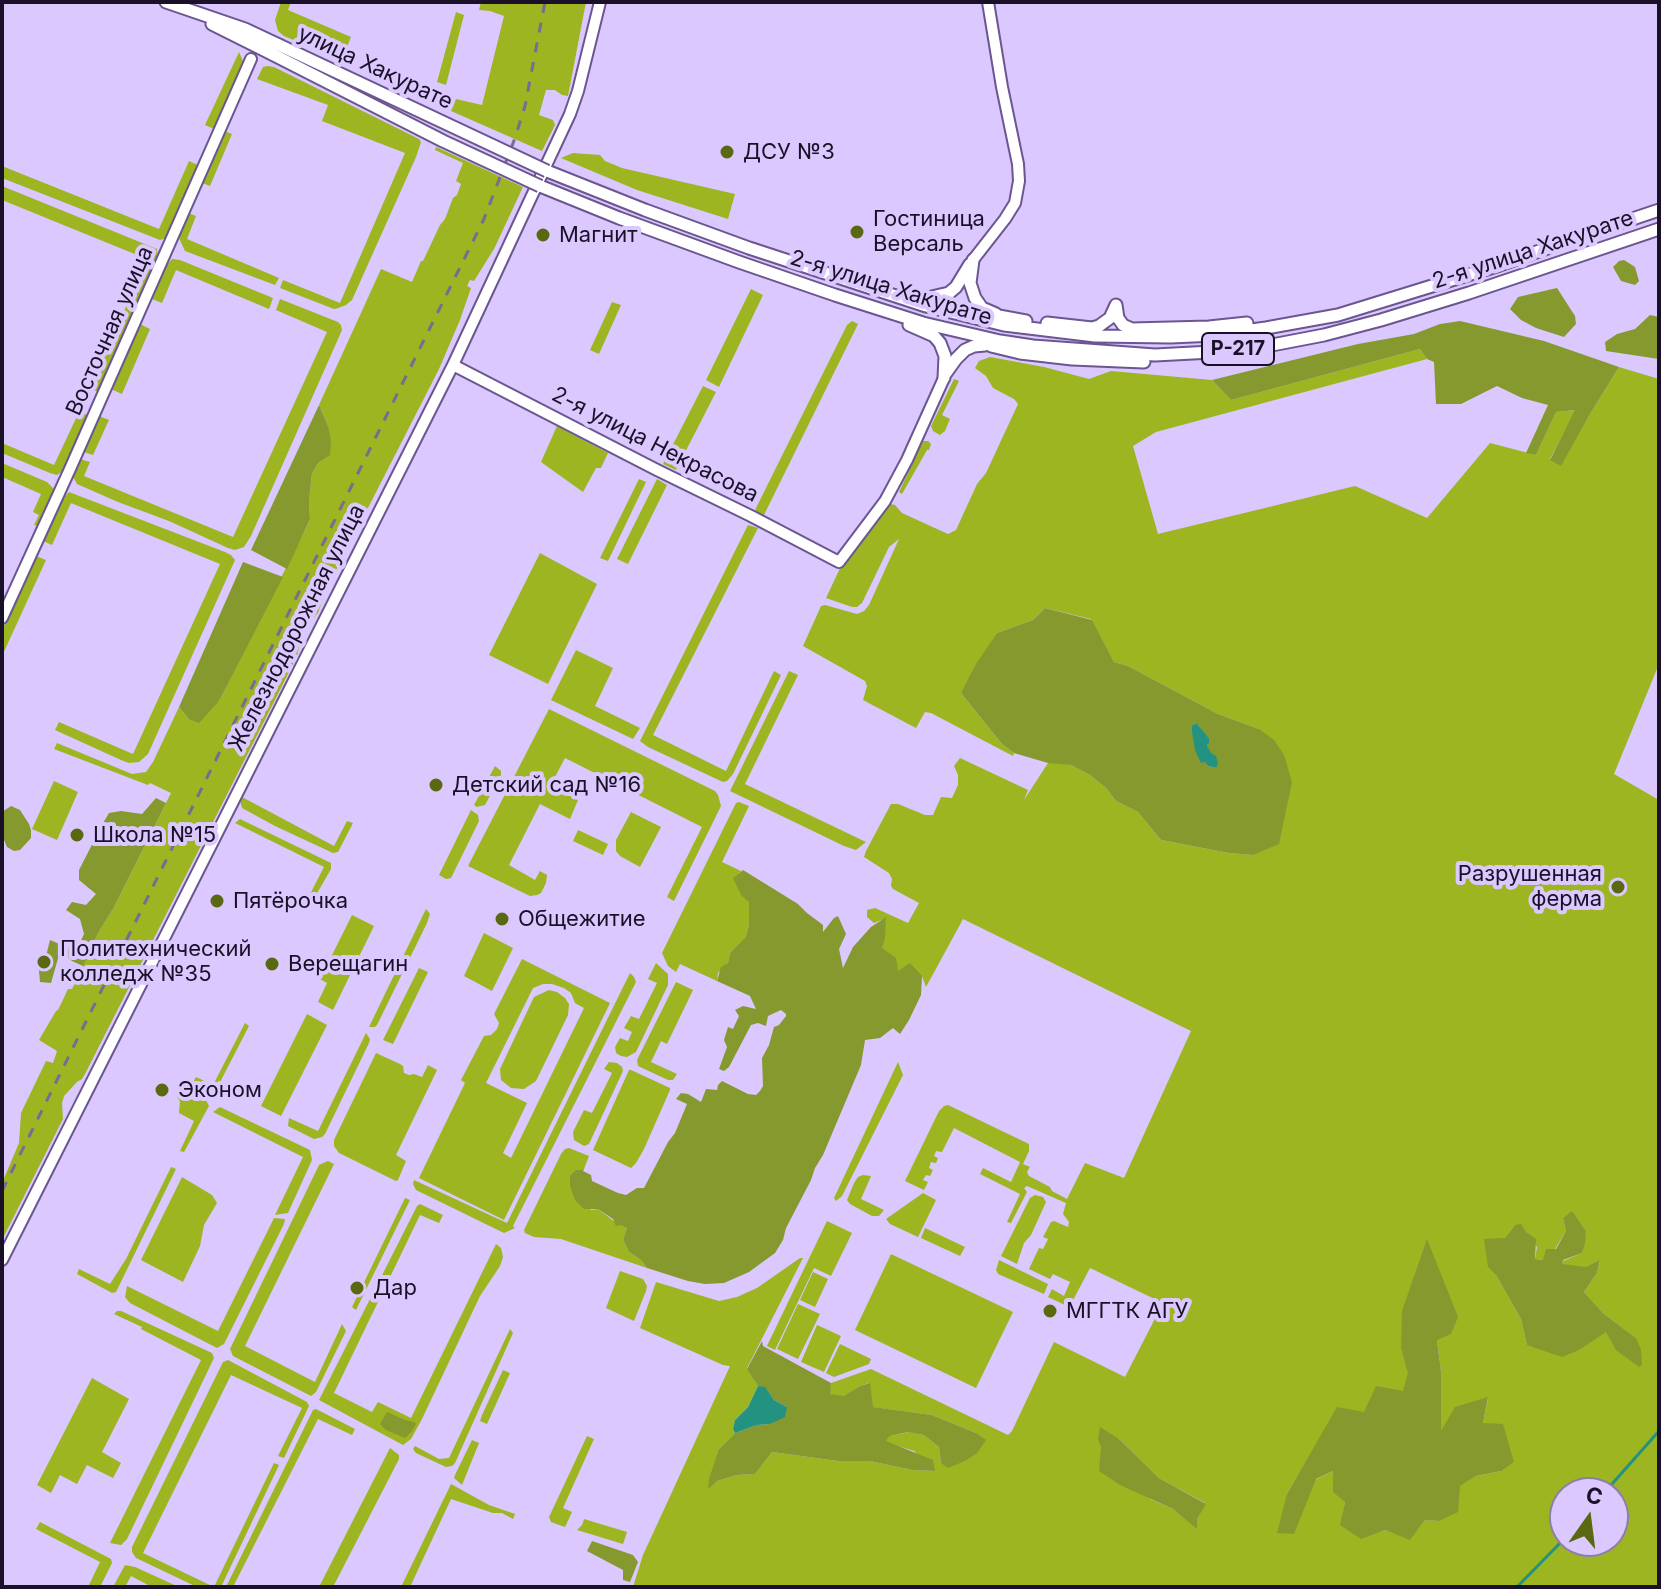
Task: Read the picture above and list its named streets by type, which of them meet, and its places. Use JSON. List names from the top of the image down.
{
  "streets": {
    "main road": [
      "улица Хакурате",
      "2-я улица Хакурате",
      "Восточная улица",
      "Р-217",
      "2-я улица Некрасова",
      "Железнодорожная улица"
    ]
  },
  "crossings": [
    ["улица Хакурате", "2-я улица Хакурате"],
    ["2-я улица Некрасова", "Железнодорожная улица"]
  ],
  "places": [
    "ДСУ №3",
    "Гостиница Версаль",
    "Магнит",
    "Детский сад №16",
    "Школа №15",
    "Разрушенная ферма",
    "Пятёрочка",
    "Общежитие",
    "Политехнический колледж №35",
    "Верещагин",
    "Эконом",
    "Дар",
    "МГГТК АГУ"
  ],
  "north": "top"
}
